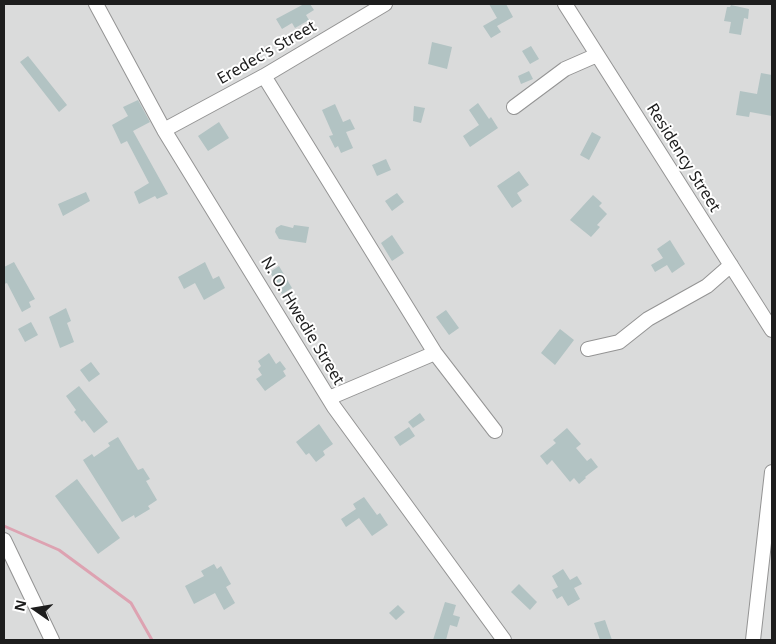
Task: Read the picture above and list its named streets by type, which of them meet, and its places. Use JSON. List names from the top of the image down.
{
  "streets": {
    "street": ["Eredec's Street", "Residency Street", "N. O. Hwedie Street"]
  },
  "crossings": [
    ["Eredec's Street", "N. O. Hwedie Street"]
  ],
  "north": "left"
}
